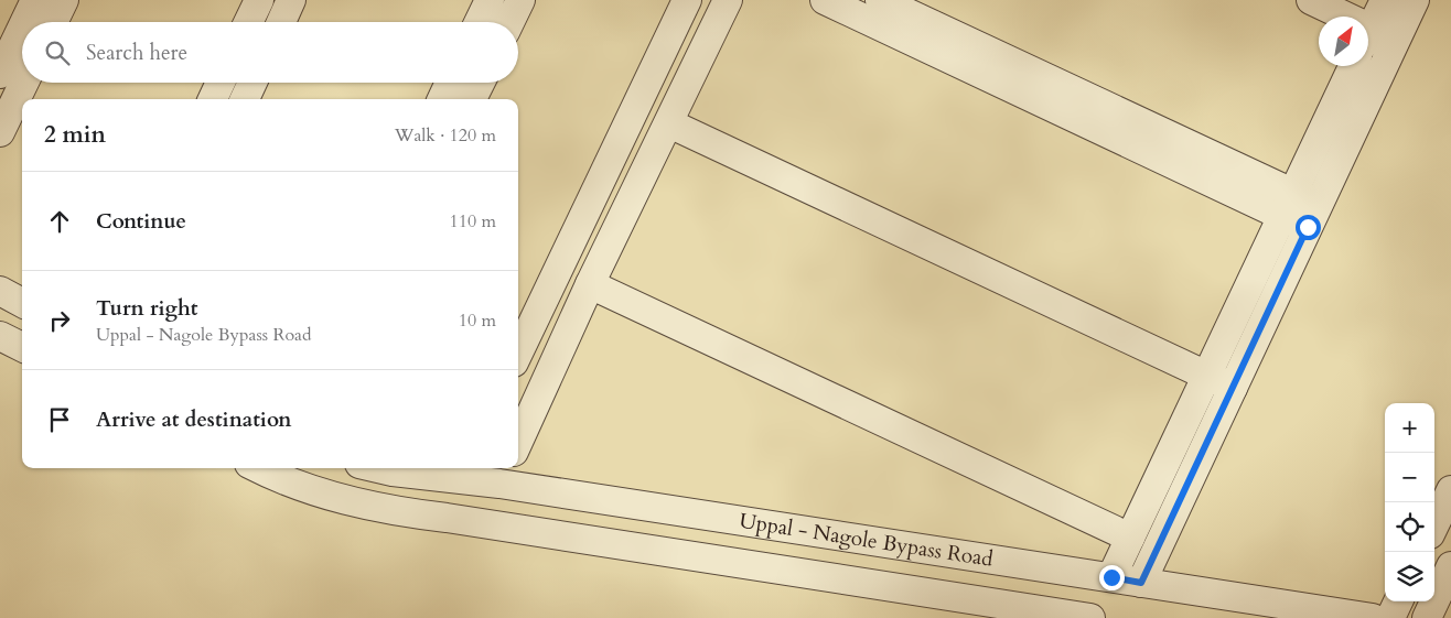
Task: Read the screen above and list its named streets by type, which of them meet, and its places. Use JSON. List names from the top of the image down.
{
  "streets": {
    "street": ["Uppal - Nagole Bypass Road"]
  },
  "north": "top right",
  "page": {
    "search": "Search here",
    "heading": ["2 min", "Walk · 120 m"],
    "list": [
      ["Continue", "110 m"],
      ["Turn right", "Uppal - Nagole Bypass Road", "10 m"],
      "Arrive at destination"
    ],
    "map_buttons": ["+", "−"]
  }
}
